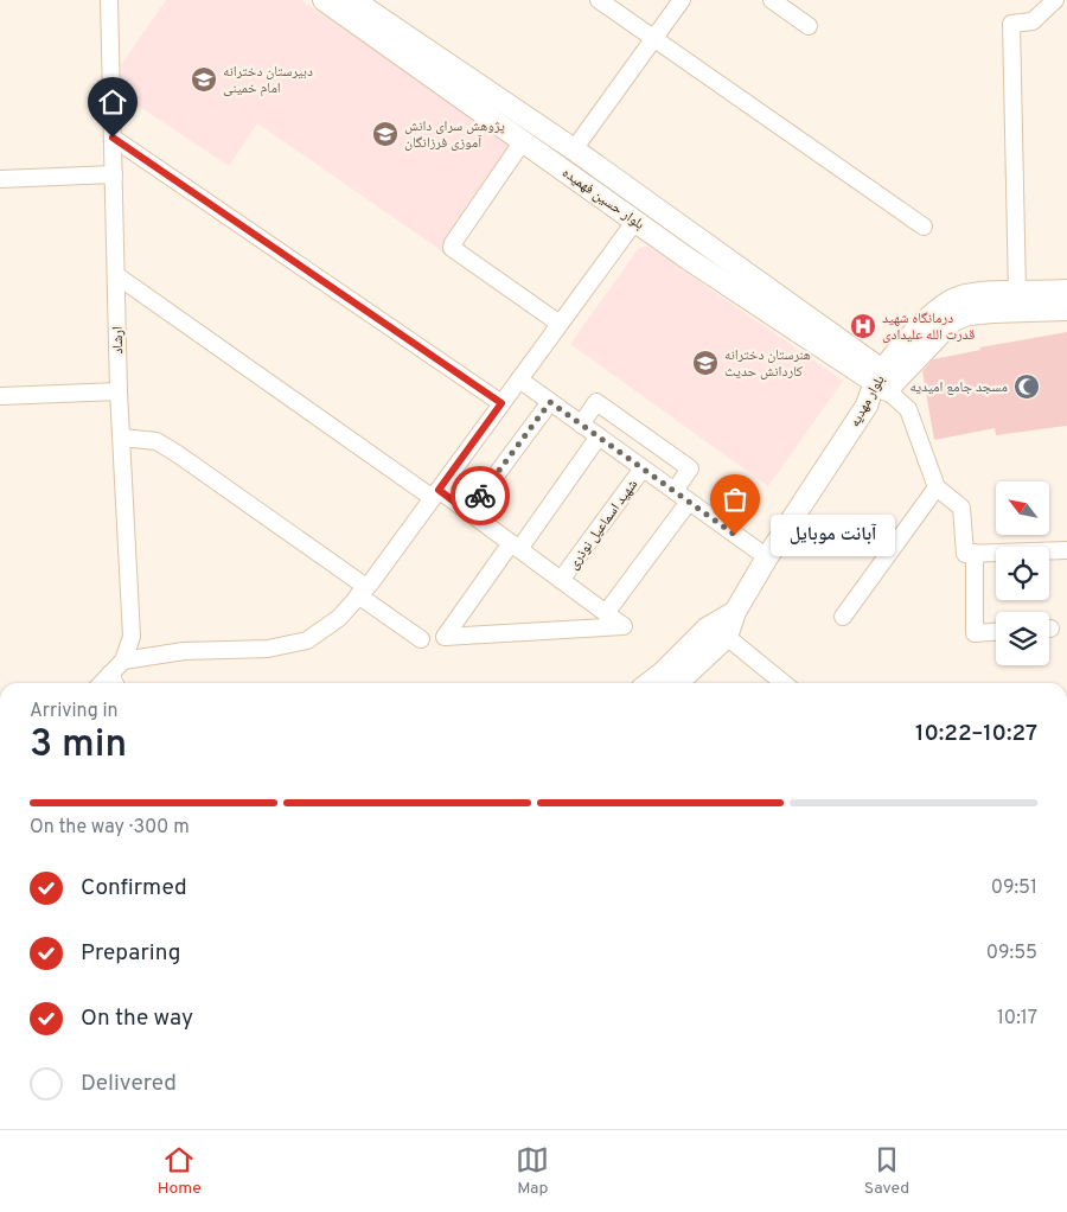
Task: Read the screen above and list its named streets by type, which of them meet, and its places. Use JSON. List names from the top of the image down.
{
  "streets": {
    "street": [
      "بلوار حسین فهمیده",
      "ارشاد",
      "بلوار مهدیه",
      "شهید اسماعیل نوذری"
    ]
  },
  "crossings": [
    ["بلوار حسین فهمیده", "بلوار مهدیه"]
  ],
  "places": {
    "school or university": ["دبیرستان دخترانه امام خمینی", "پژوهش سرای دانش آموزی فرزانگان", "هنرستان دخترانه کاردانش حدیث"],
    "hospital": ["درمانگاه شهید قدرت الله علیدادی"],
    "mosque": ["مسجد جامع امیدیه"],
    "other": ["آبانت موبایل"]
  },
  "north": "top left",
  "page": {
    "bubble": "آبانت موبایل",
    "heading": ["3 min", "Arriving in", "10:22–10:27"],
    "bar": "On the way · 300 m",
    "list": [
      ["Confirmed", "09:51"],
      ["Preparing", "09:55"],
      ["On the way", "10:17"],
      "Delivered"
    ],
    "tabs": ["Home", "Map", "Saved"]
  }
}
